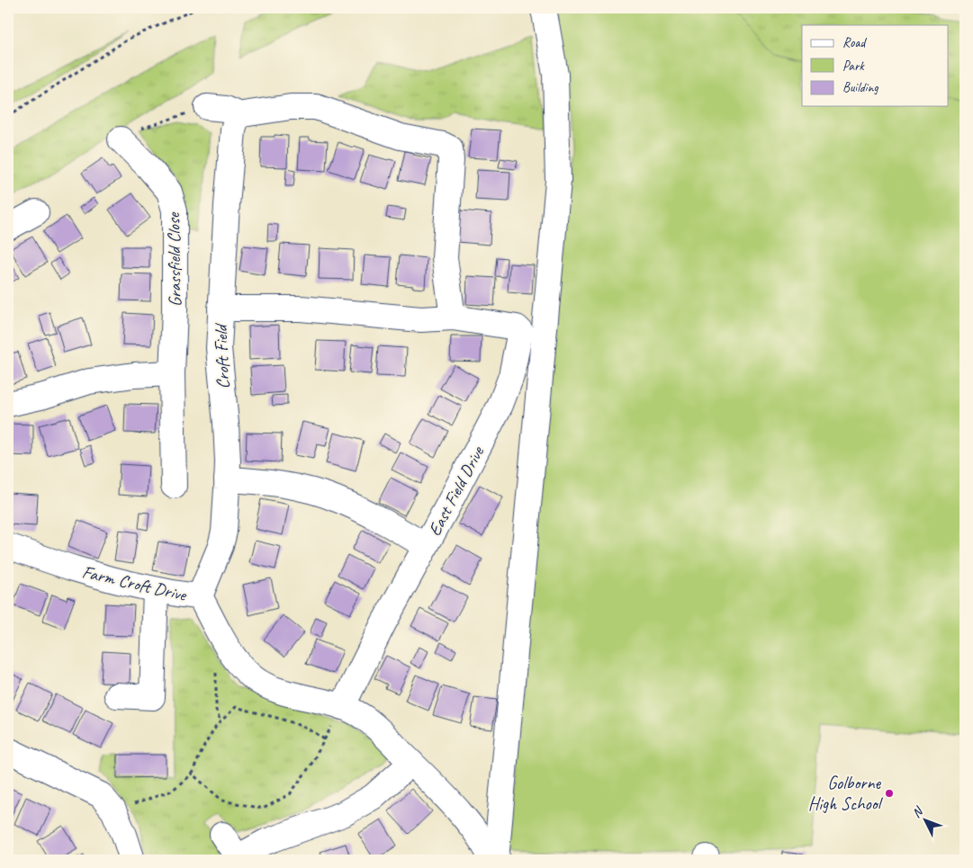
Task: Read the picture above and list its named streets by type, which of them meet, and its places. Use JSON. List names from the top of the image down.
{
  "streets": {
    "street": [
      "Grassfield Close",
      "Croft Field",
      "East Field Drive",
      "Farm Croft Drive"
    ]
  },
  "crossings": [
    ["Croft Field", "East Field Drive"],
    ["Croft Field", "Farm Croft Drive"],
    ["East Field Drive", "Farm Croft Drive"]
  ],
  "places": ["Golborne High School"],
  "legend": ["Road", "Park", "Building"],
  "north": "top left"
}
